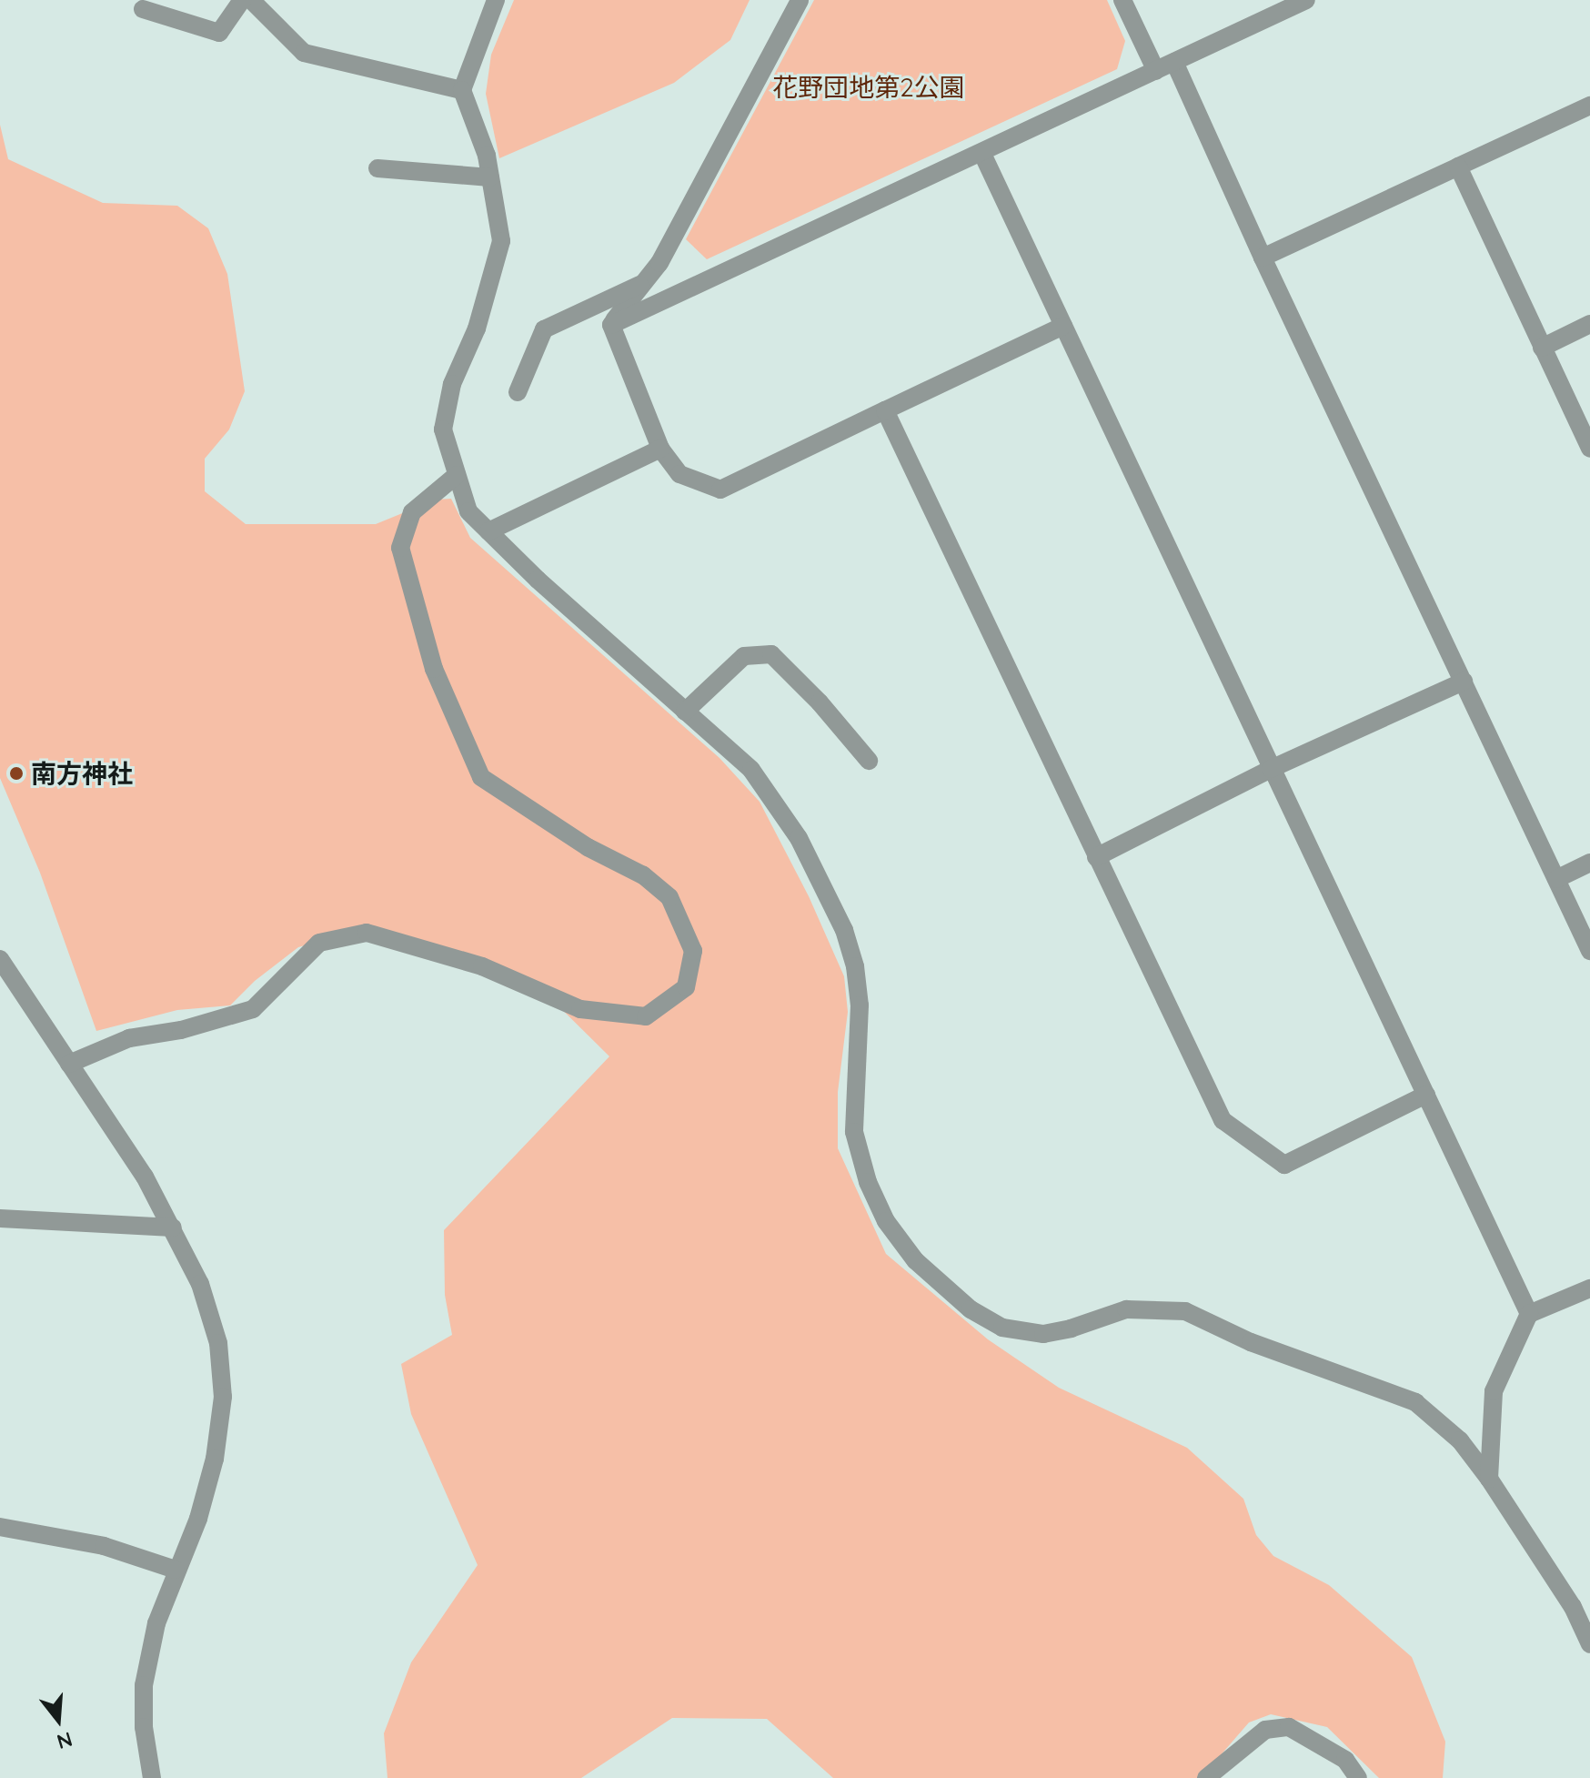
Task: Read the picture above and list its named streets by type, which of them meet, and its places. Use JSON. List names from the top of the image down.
{
  "parks": ["花野団地第2公園"],
  "places": ["南方神社"],
  "north": "bottom"
}
